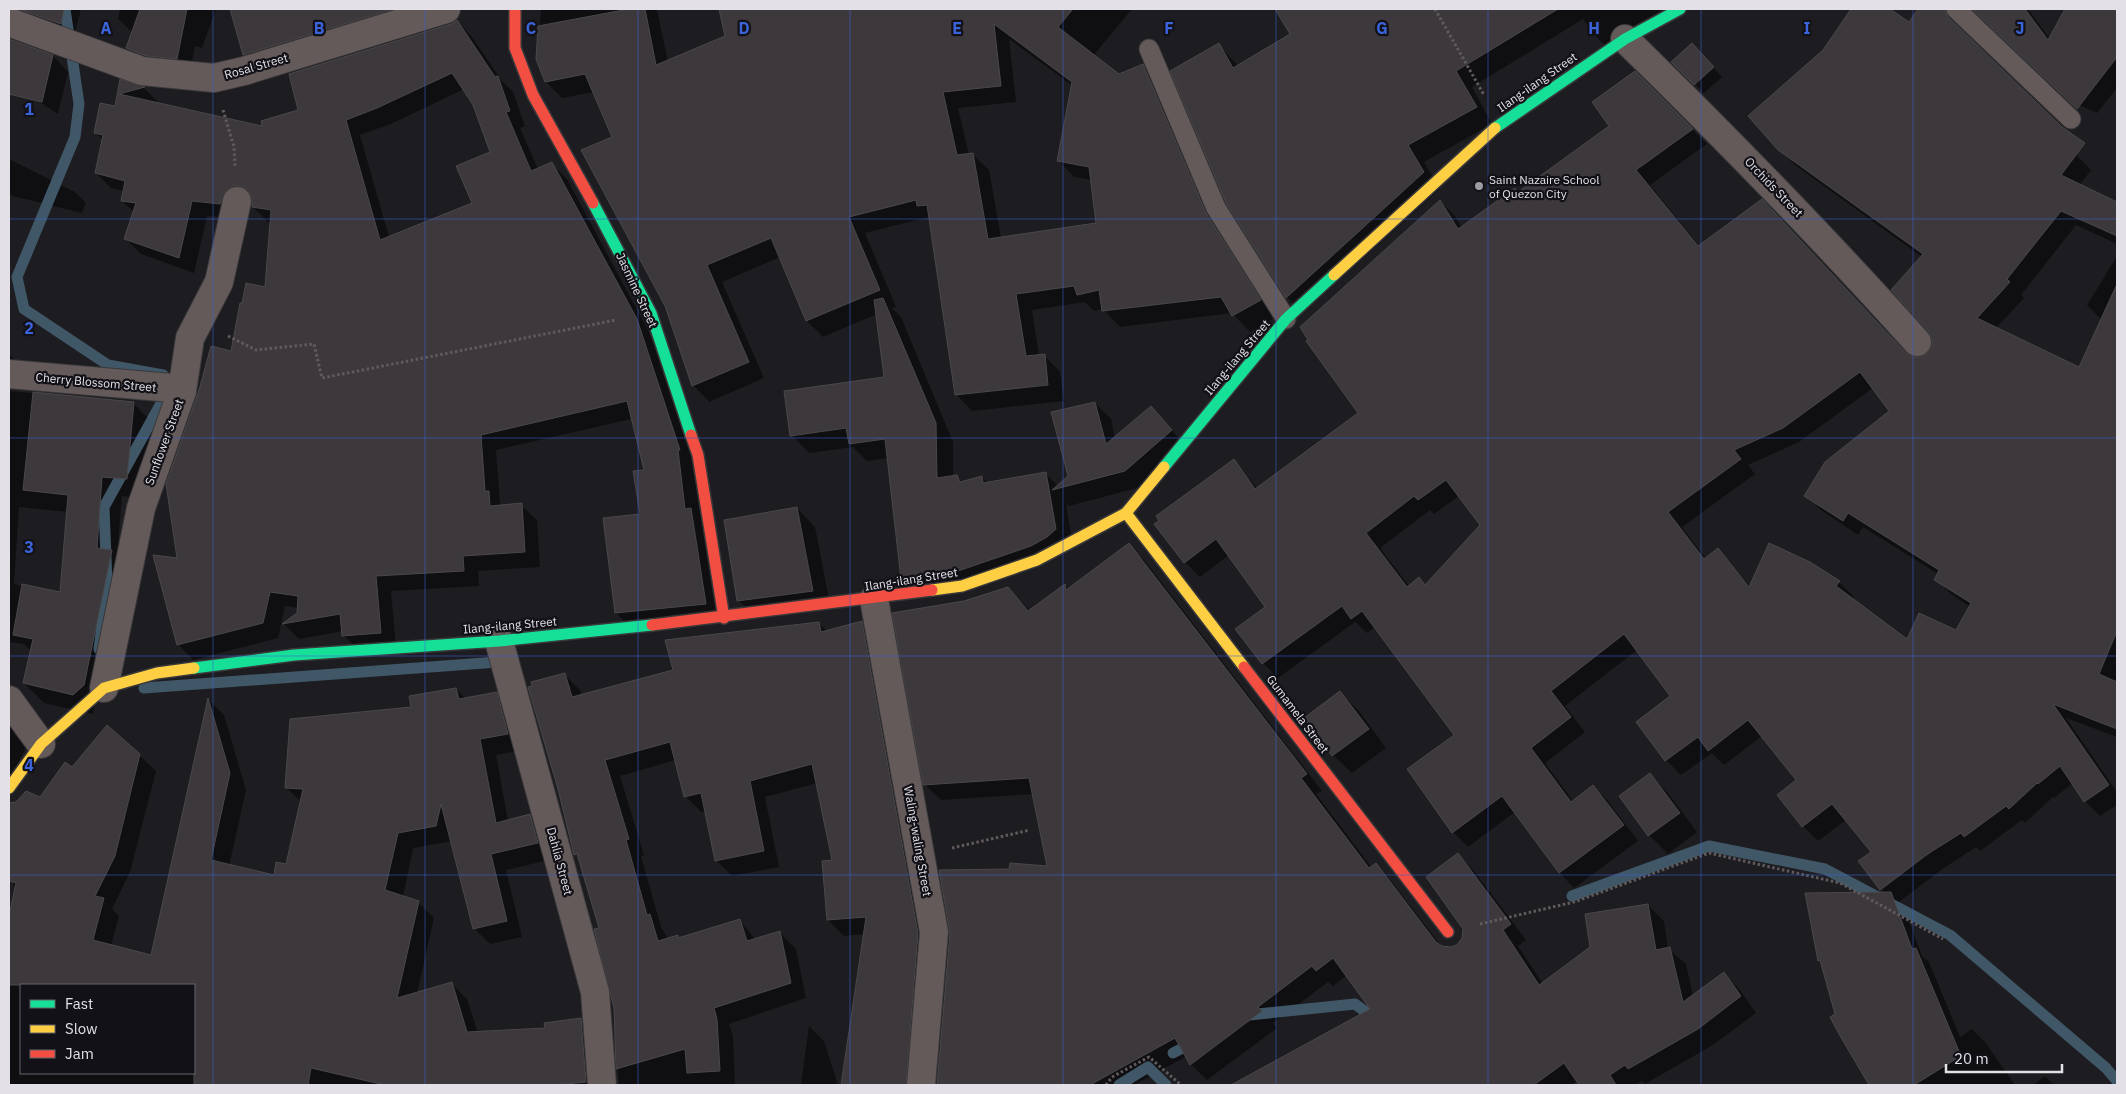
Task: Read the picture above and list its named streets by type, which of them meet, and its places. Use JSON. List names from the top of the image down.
{
  "streets": {
    "street": [
      "Rosal Street",
      "Ilang-ilang Street",
      "Orchids Street",
      "Jasmine Street",
      "Cherry Blossom Street",
      "Sunflower Street",
      "Gumamela Street",
      "Waling-waling Street",
      "Dahlia Street"
    ]
  },
  "crossings": [
    ["Ilang-ilang Street", "Orchids Street"],
    ["Ilang-ilang Street", "Jasmine Street"],
    ["Ilang-ilang Street", "Sunflower Street"],
    ["Ilang-ilang Street", "Gumamela Street"],
    ["Ilang-ilang Street", "Waling-waling Street"],
    ["Ilang-ilang Street", "Dahlia Street"],
    ["Cherry Blossom Street", "Sunflower Street"]
  ],
  "places": ["Saint Nazaire School of Quezon City"],
  "legend": ["Fast", "Slow", "Jam"],
  "scale_bar": "20 m",
  "grid": {
    "columns": [
      "A",
      "B",
      "C",
      "D",
      "E",
      "F",
      "G",
      "H",
      "I",
      "J"
    ],
    "rows": [
      "1",
      "2",
      "3",
      "4"
    ]
  }
}
